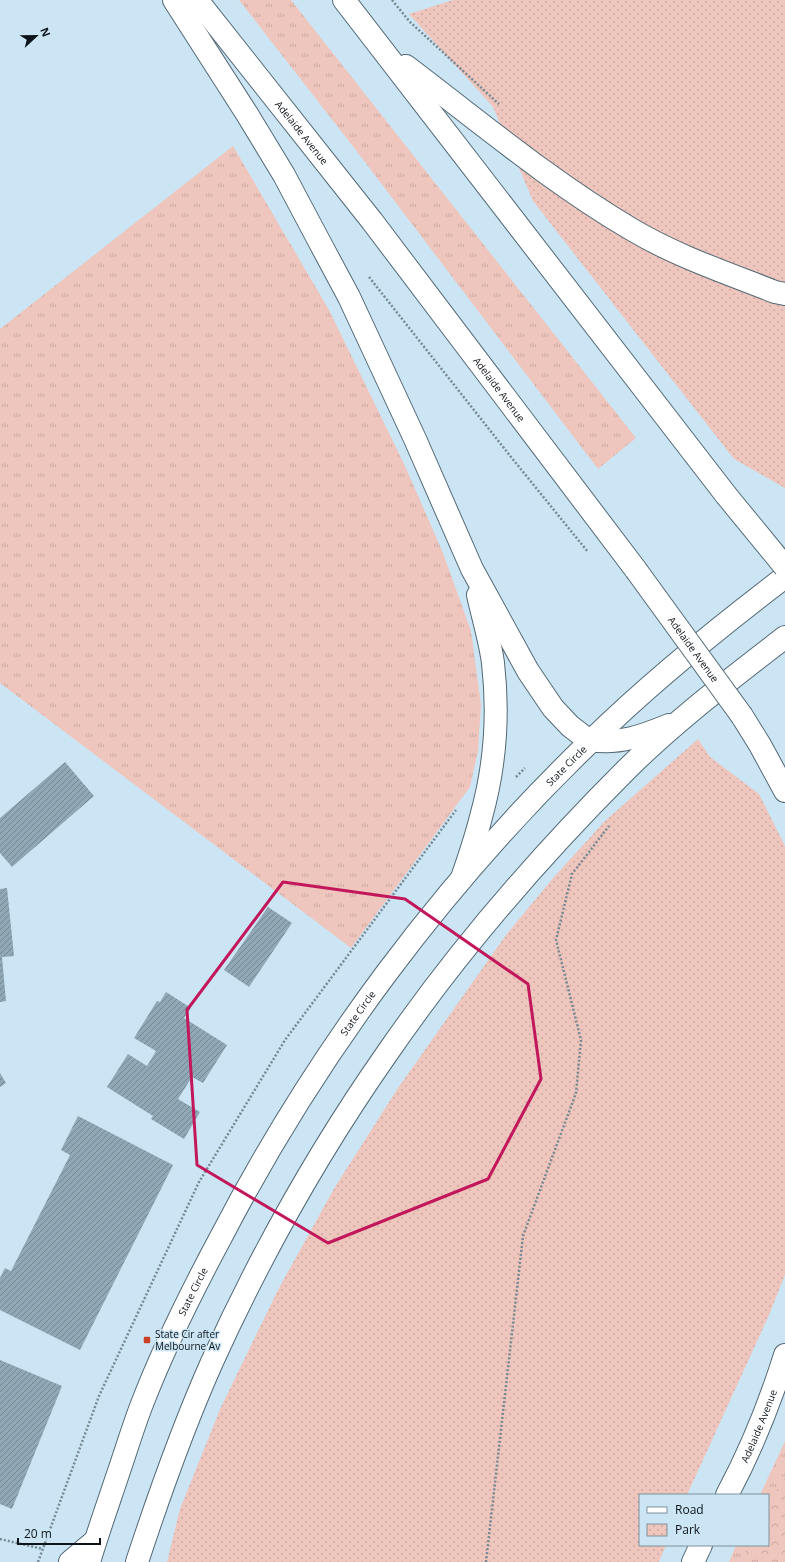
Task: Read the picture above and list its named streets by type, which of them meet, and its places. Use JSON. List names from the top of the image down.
{
  "streets": {
    "main road": ["Adelaide Avenue", "State Circle"]
  },
  "places": {
    "transit": ["State Cir after Melbourne Av"]
  },
  "legend": ["Road", "Park"],
  "scale_bar": "20 m",
  "north": "right"
}
